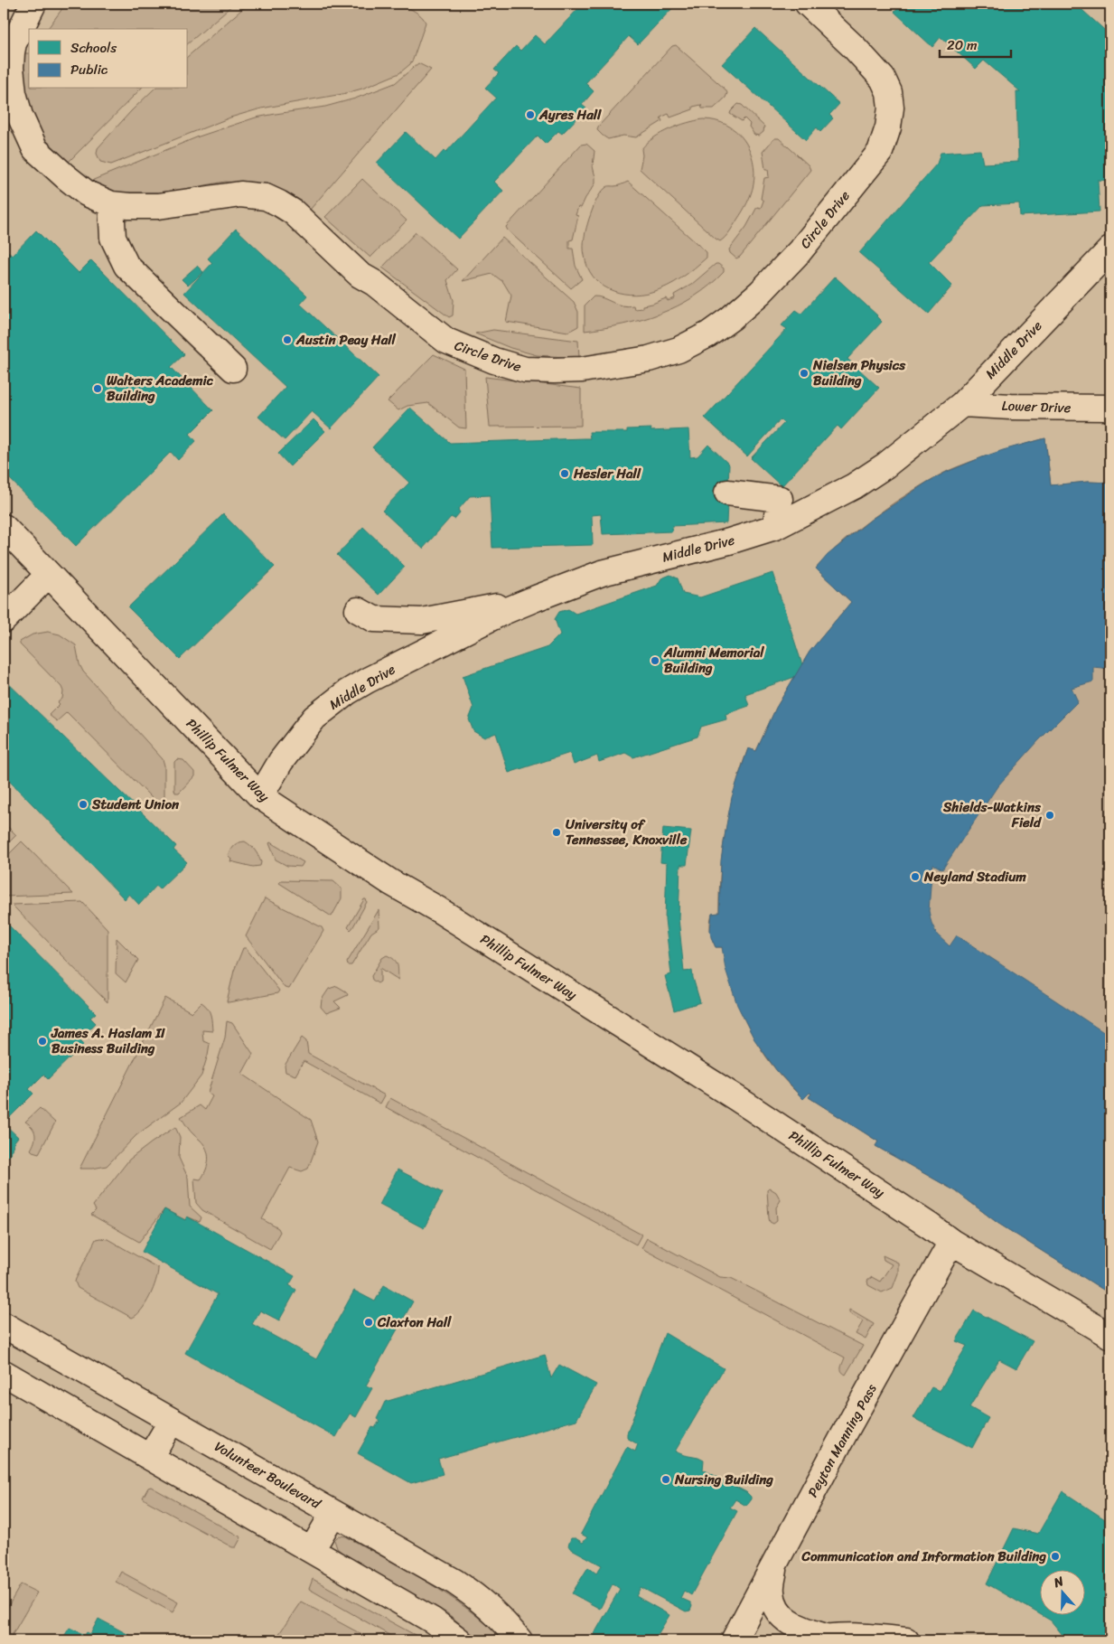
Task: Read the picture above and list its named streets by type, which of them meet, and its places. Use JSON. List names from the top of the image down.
{
  "streets": {
    "street": [
      "Circle Drive",
      "Middle Drive",
      "Lower Drive",
      "Phillip Fulmer Way",
      "Peyton Manning Pass",
      "Volunteer Boulevard"
    ]
  },
  "crossings": [
    ["Middle Drive", "Lower Drive"],
    ["Middle Drive", "Phillip Fulmer Way"],
    ["Phillip Fulmer Way", "Peyton Manning Pass"]
  ],
  "places": [
    "Ayres Hall",
    "Austin Peay Hall",
    "Nielsen Physics Building",
    "Walters Academic Building",
    "Hesler Hall",
    "Alumni Memorial Building",
    "Student Union",
    "Shields-Watkins Field",
    "University of Tennessee, Knoxville",
    "Neyland Stadium",
    "James A. Haslam II Business Building",
    "Claxton Hall",
    "Nursing Building",
    "Communication and Information Building"
  ],
  "legend": ["Schools", "Public"],
  "scale_bar": "20 m",
  "north": "top"
}
